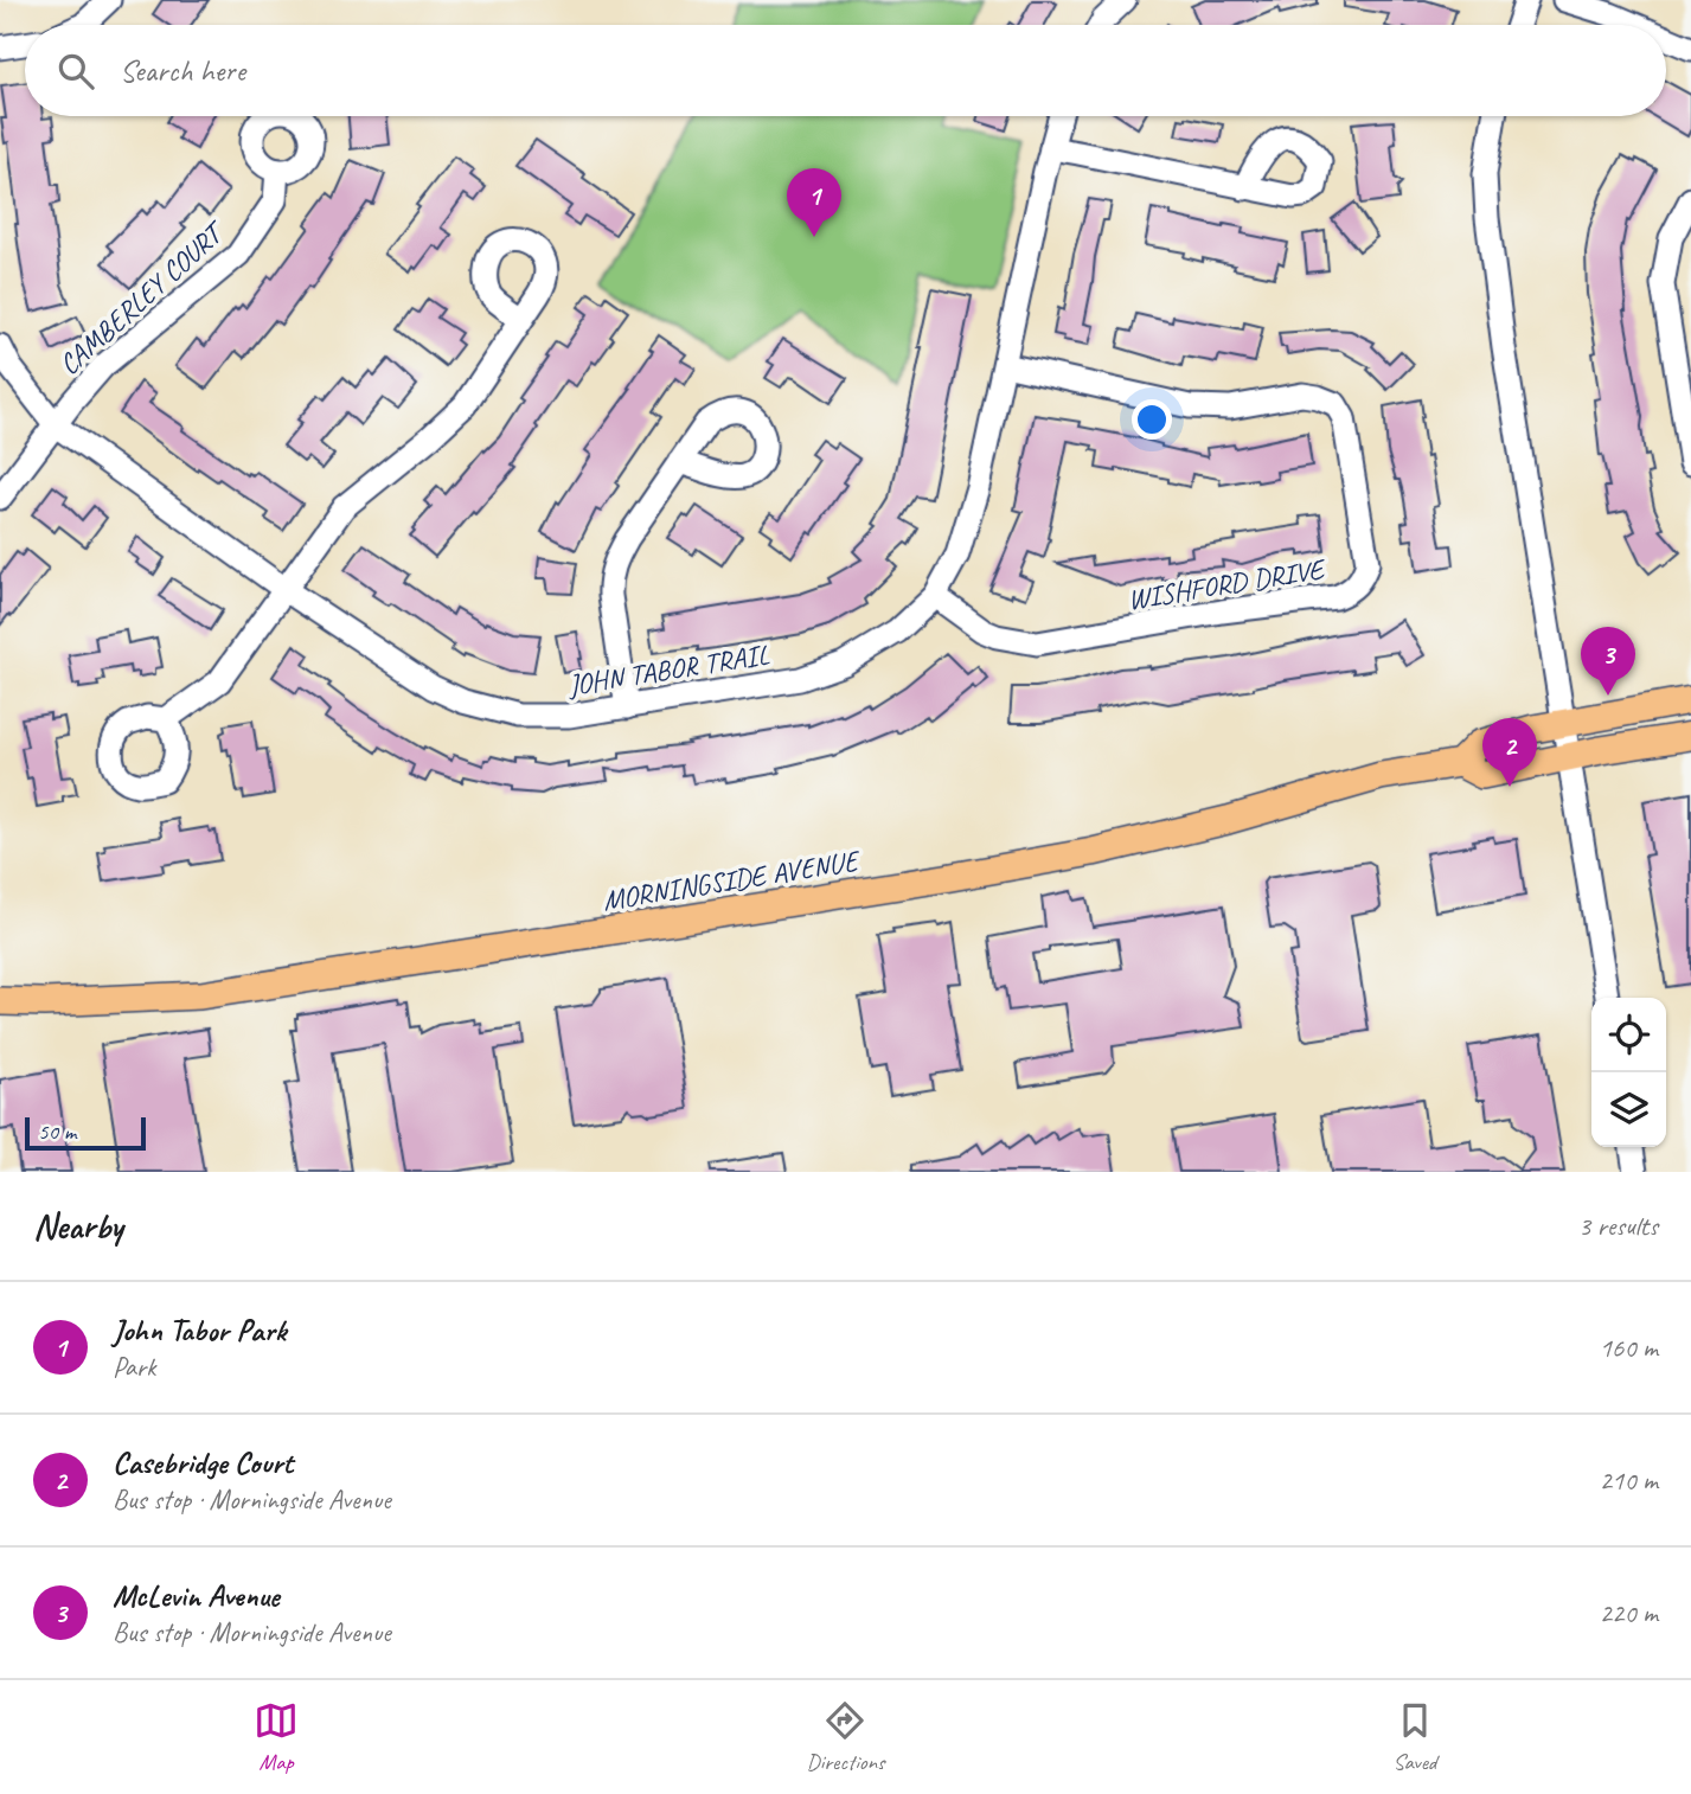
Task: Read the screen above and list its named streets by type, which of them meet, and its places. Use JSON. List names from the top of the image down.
{
  "streets": {
    "main road": ["MORNINGSIDE AVENUE"],
    "street": ["CAMBERLEY COURT", "WISHFORD DRIVE", "JOHN TABOR TRAIL"]
  },
  "crossings": [
    ["CAMBERLEY COURT", "JOHN TABOR TRAIL"],
    ["WISHFORD DRIVE", "JOHN TABOR TRAIL"]
  ],
  "scale_bar": "50 m",
  "page": {
    "search": "Search here",
    "pins": ["1", "3", "2"],
    "scale": "50 m",
    "heading": ["Nearby", "3 results"],
    "list": [
      {
        "mark": "1",
        "name": "John Tabor Park",
        "note": "Park",
        "value": "160 m"
      },
      {
        "mark": "2",
        "name": "Casebridge Court",
        "note": "Bus stop · Morningside Avenue",
        "value": "210 m"
      },
      {
        "mark": "3",
        "name": "McLevin Avenue",
        "note": "Bus stop · Morningside Avenue",
        "value": "220 m"
      }
    ],
    "nav": ["Map", "Directions", "Saved"]
  }
}
